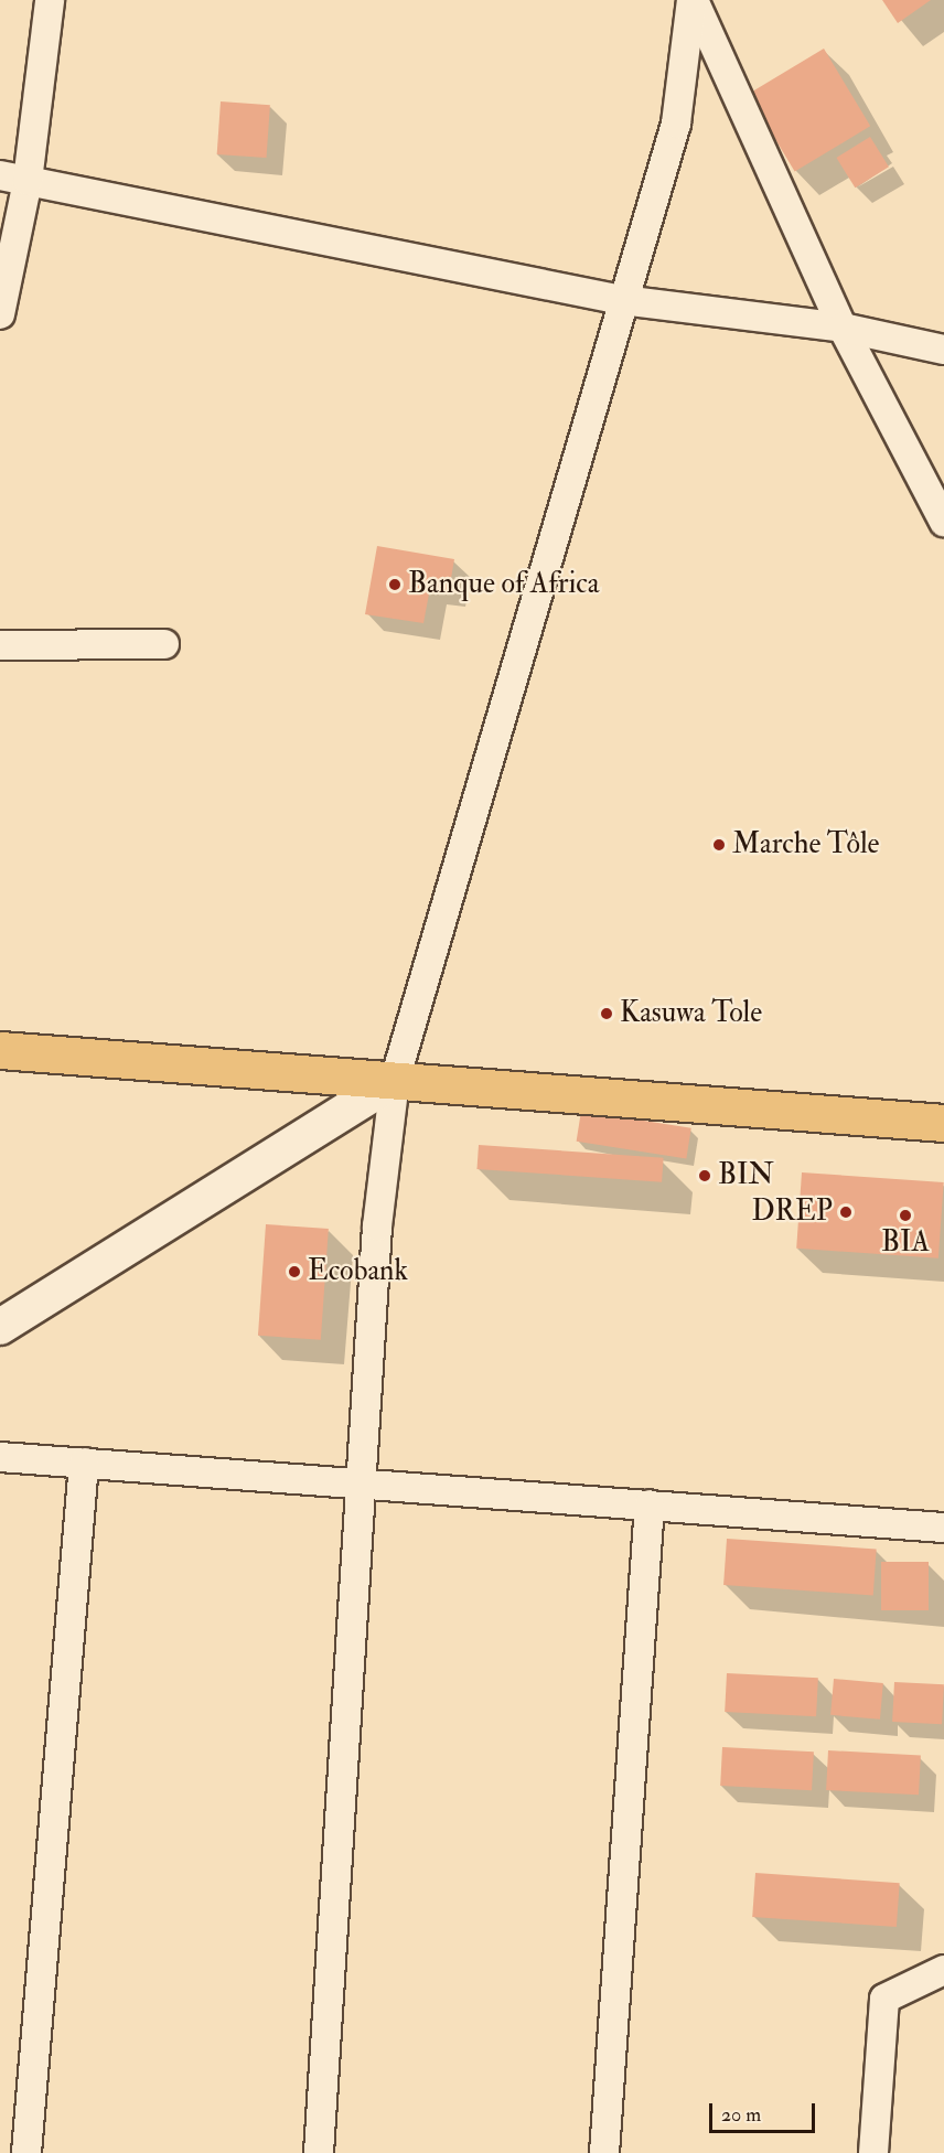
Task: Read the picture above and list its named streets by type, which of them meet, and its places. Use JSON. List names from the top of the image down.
{
  "places": [
    "Banque of Africa",
    "Marche Tôle",
    "Kasuwa Tole",
    "BIN",
    "DREP",
    "BIA",
    "Ecobank"
  ],
  "scale_bar": "20 m"
}
